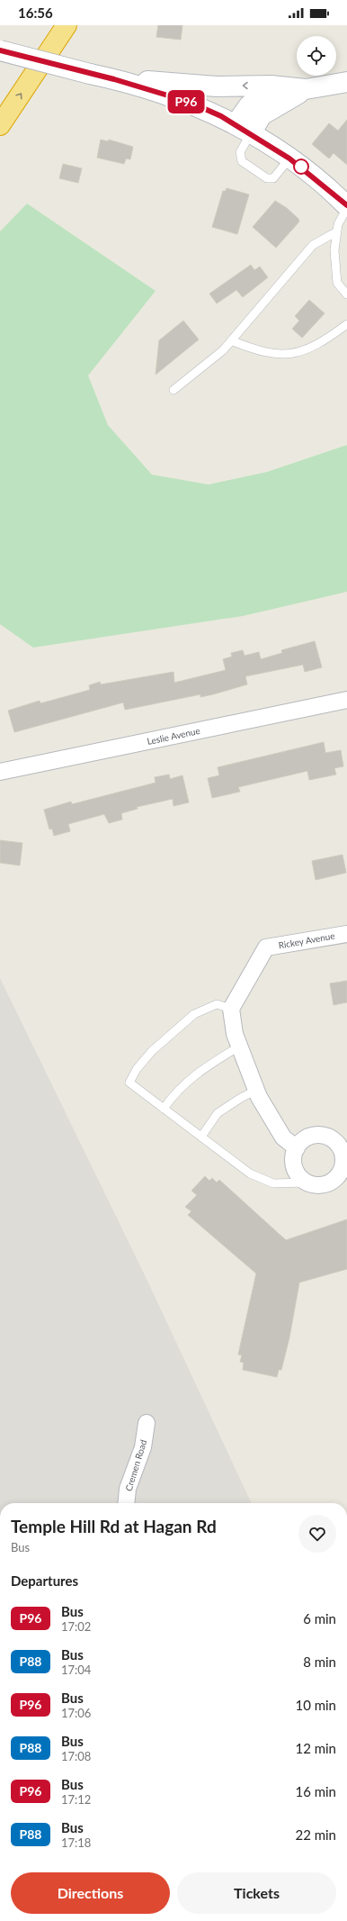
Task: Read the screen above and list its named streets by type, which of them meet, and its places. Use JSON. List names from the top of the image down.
{
  "streets": {
    "street": ["Leslie Avenue", "Rickey Avenue", "Cremen Road"]
  },
  "lines": ["bus line P96"],
  "page": {
    "status": "16:56",
    "on_map": "P96",
    "heading": [
      ["Temple Hill Rd at Hagan Rd", "Bus"],
      "Departures"
    ],
    "list": [
      {
        "mark": "P96",
        "name": "Bus",
        "note": "17:02",
        "value": "6 min"
      },
      {
        "mark": "P88",
        "name": "Bus",
        "note": "17:04",
        "value": "8 min"
      },
      {
        "mark": "P96",
        "name": "Bus",
        "note": "17:06",
        "value": "10 min"
      },
      {
        "mark": "P88",
        "name": "Bus",
        "note": "17:08",
        "value": "12 min"
      },
      {
        "mark": "P96",
        "name": "Bus",
        "note": "17:12",
        "value": "16 min"
      },
      {
        "mark": "P88",
        "name": "Bus",
        "note": "17:18",
        "value": "22 min"
      }
    ],
    "buttons": ["Directions", "Tickets"]
  }
}
